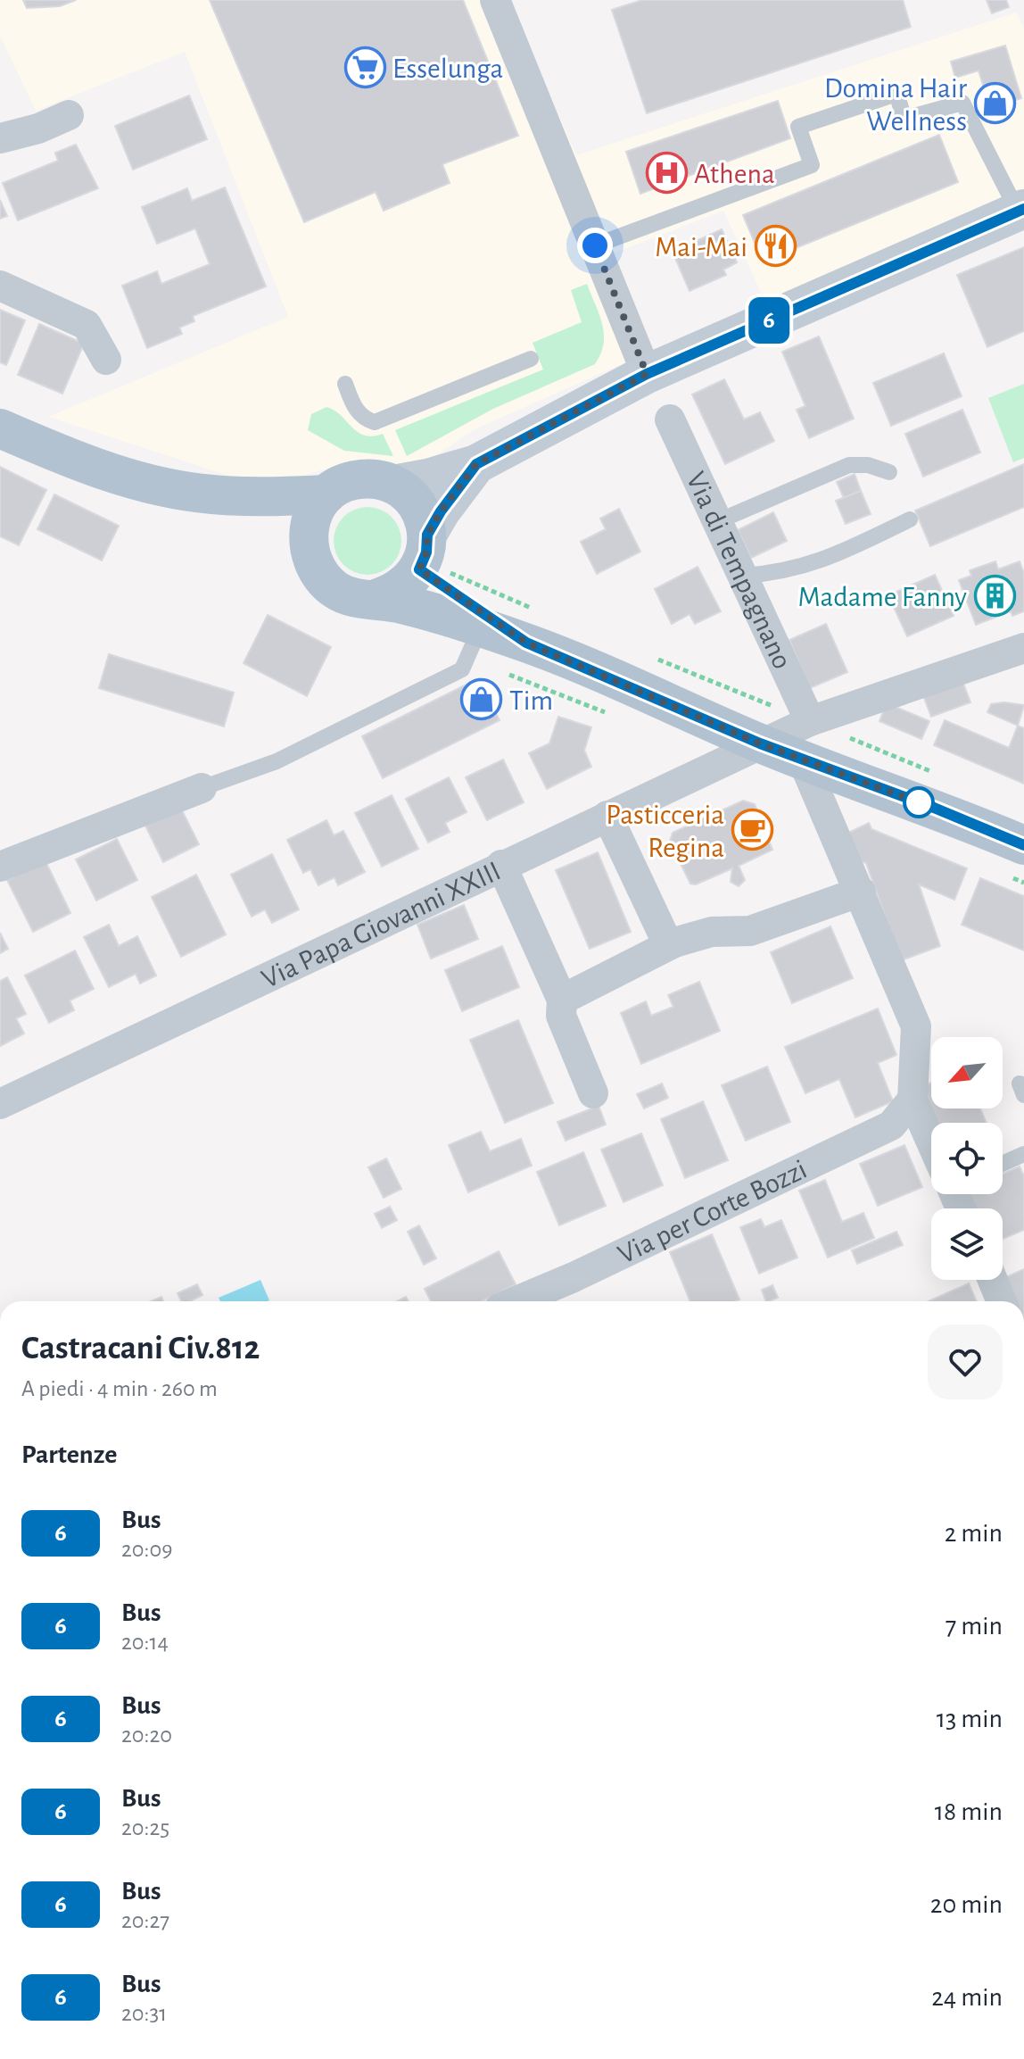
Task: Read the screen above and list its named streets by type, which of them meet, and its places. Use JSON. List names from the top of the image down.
{
  "streets": {
    "street": ["Via di Tempagnano", "Via Papa Giovanni XXIII", "Via per Corte Bozzi"]
  },
  "crossings": [
    ["Via di Tempagnano", "Via Papa Giovanni XXIII"]
  ],
  "places": {
    "supermarket": ["Esselunga"],
    "shop": ["Domina Hair Wellness", "Tim"],
    "hospital": ["Athena"],
    "restaurant": ["Mai-Mai"],
    "building": ["Madame Fanny"],
    "cafe": ["Pasticceria Regina"]
  },
  "lines": ["bus line 6"],
  "north": "bottom left",
  "page": {
    "on_map": "6",
    "heading": [
      ["Castracani Civ.812", "A piedi · 4 min · 260 m"],
      "Partenze"
    ],
    "list": [
      {
        "mark": "6",
        "name": "Bus",
        "note": "20:09",
        "value": "2 min"
      },
      {
        "mark": "6",
        "name": "Bus",
        "note": "20:14",
        "value": "7 min"
      },
      {
        "mark": "6",
        "name": "Bus",
        "note": "20:20",
        "value": "13 min"
      },
      {
        "mark": "6",
        "name": "Bus",
        "note": "20:25",
        "value": "18 min"
      },
      {
        "mark": "6",
        "name": "Bus",
        "note": "20:27",
        "value": "20 min"
      },
      {
        "mark": "6",
        "name": "Bus",
        "note": "20:31",
        "value": "24 min"
      }
    ]
  }
}
